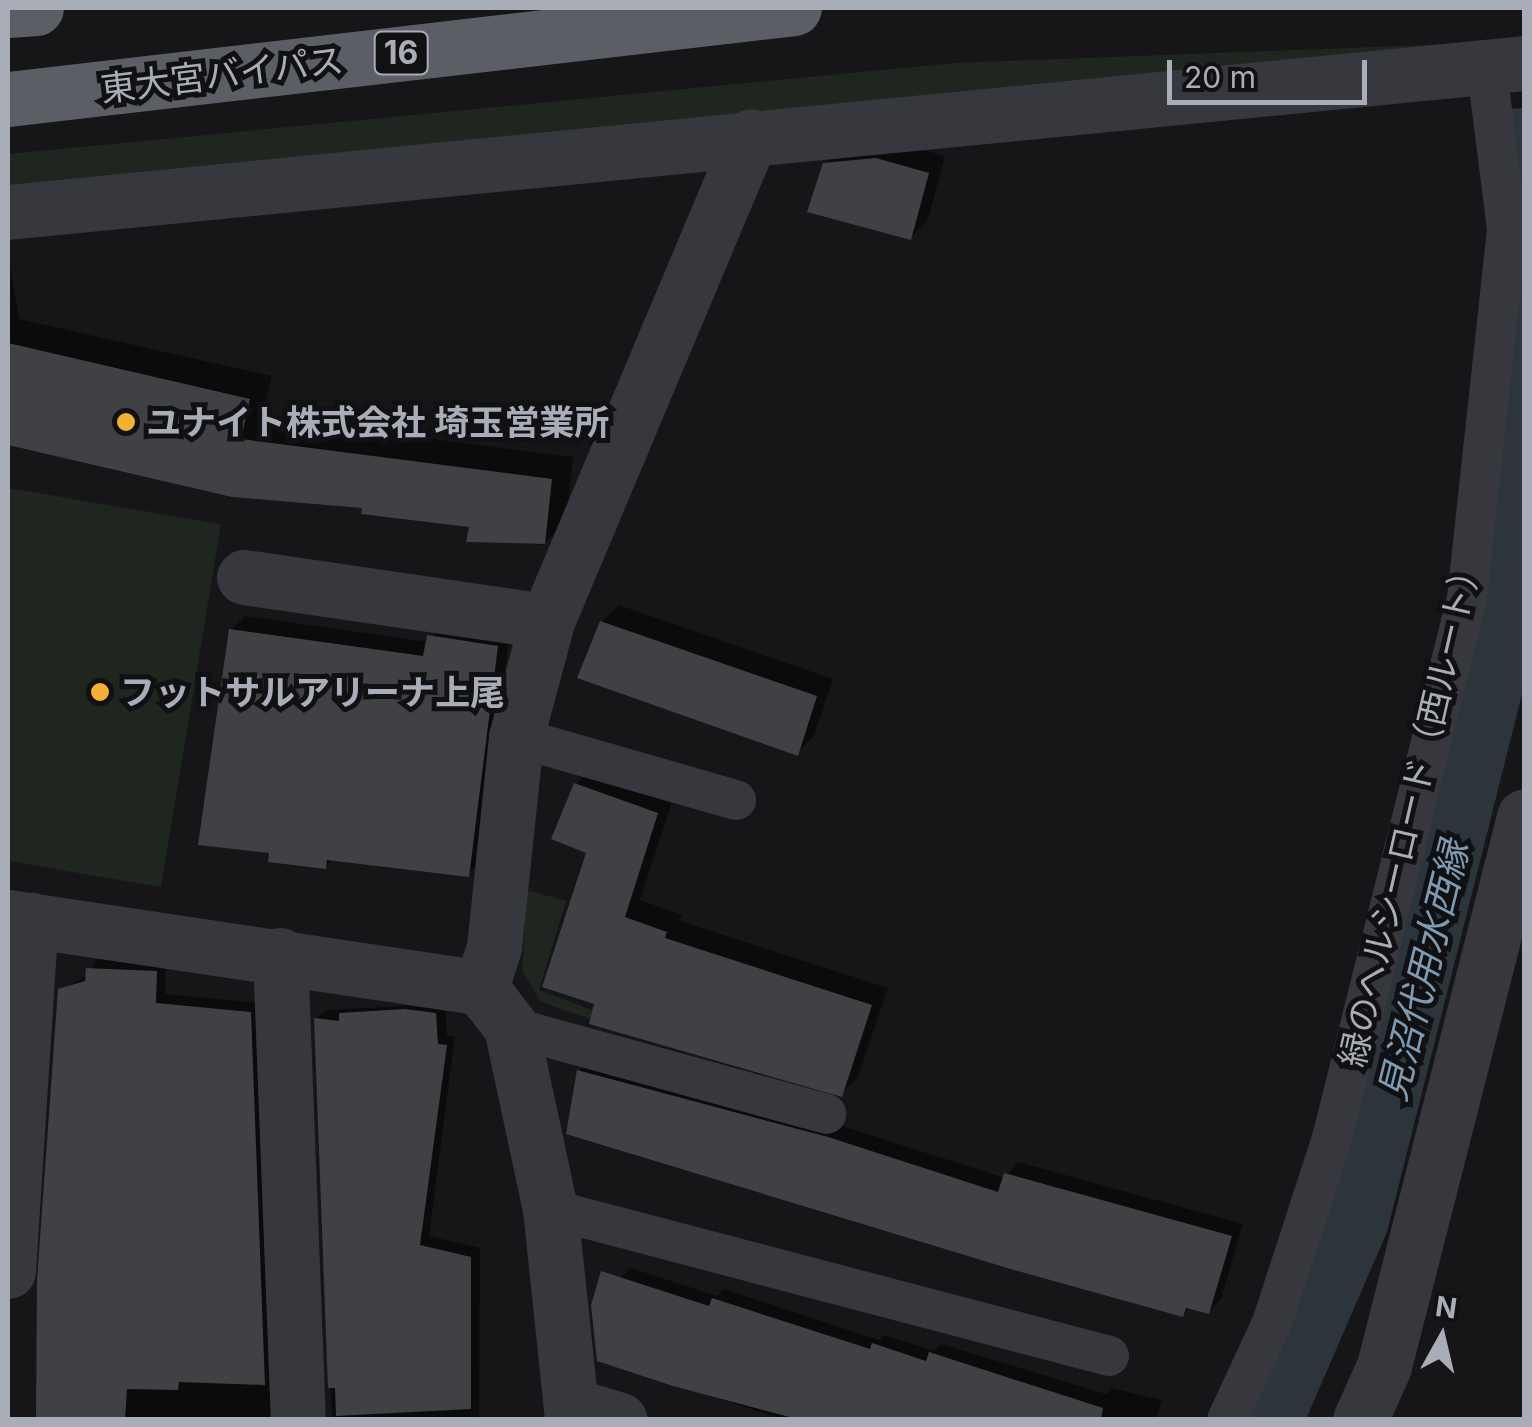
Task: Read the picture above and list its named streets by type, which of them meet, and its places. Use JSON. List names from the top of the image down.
{
  "streets": {
    "highway": ["16", "東大宮バイパス"],
    "lane": ["緑のヘルシーロード（西ルート）"]
  },
  "water": ["見沼代用水西縁"],
  "places": ["ユナイト株式会社 埼玉営業所", "フットサルアリーナ上尾"],
  "scale_bar": "20 m",
  "north": "top"
}
